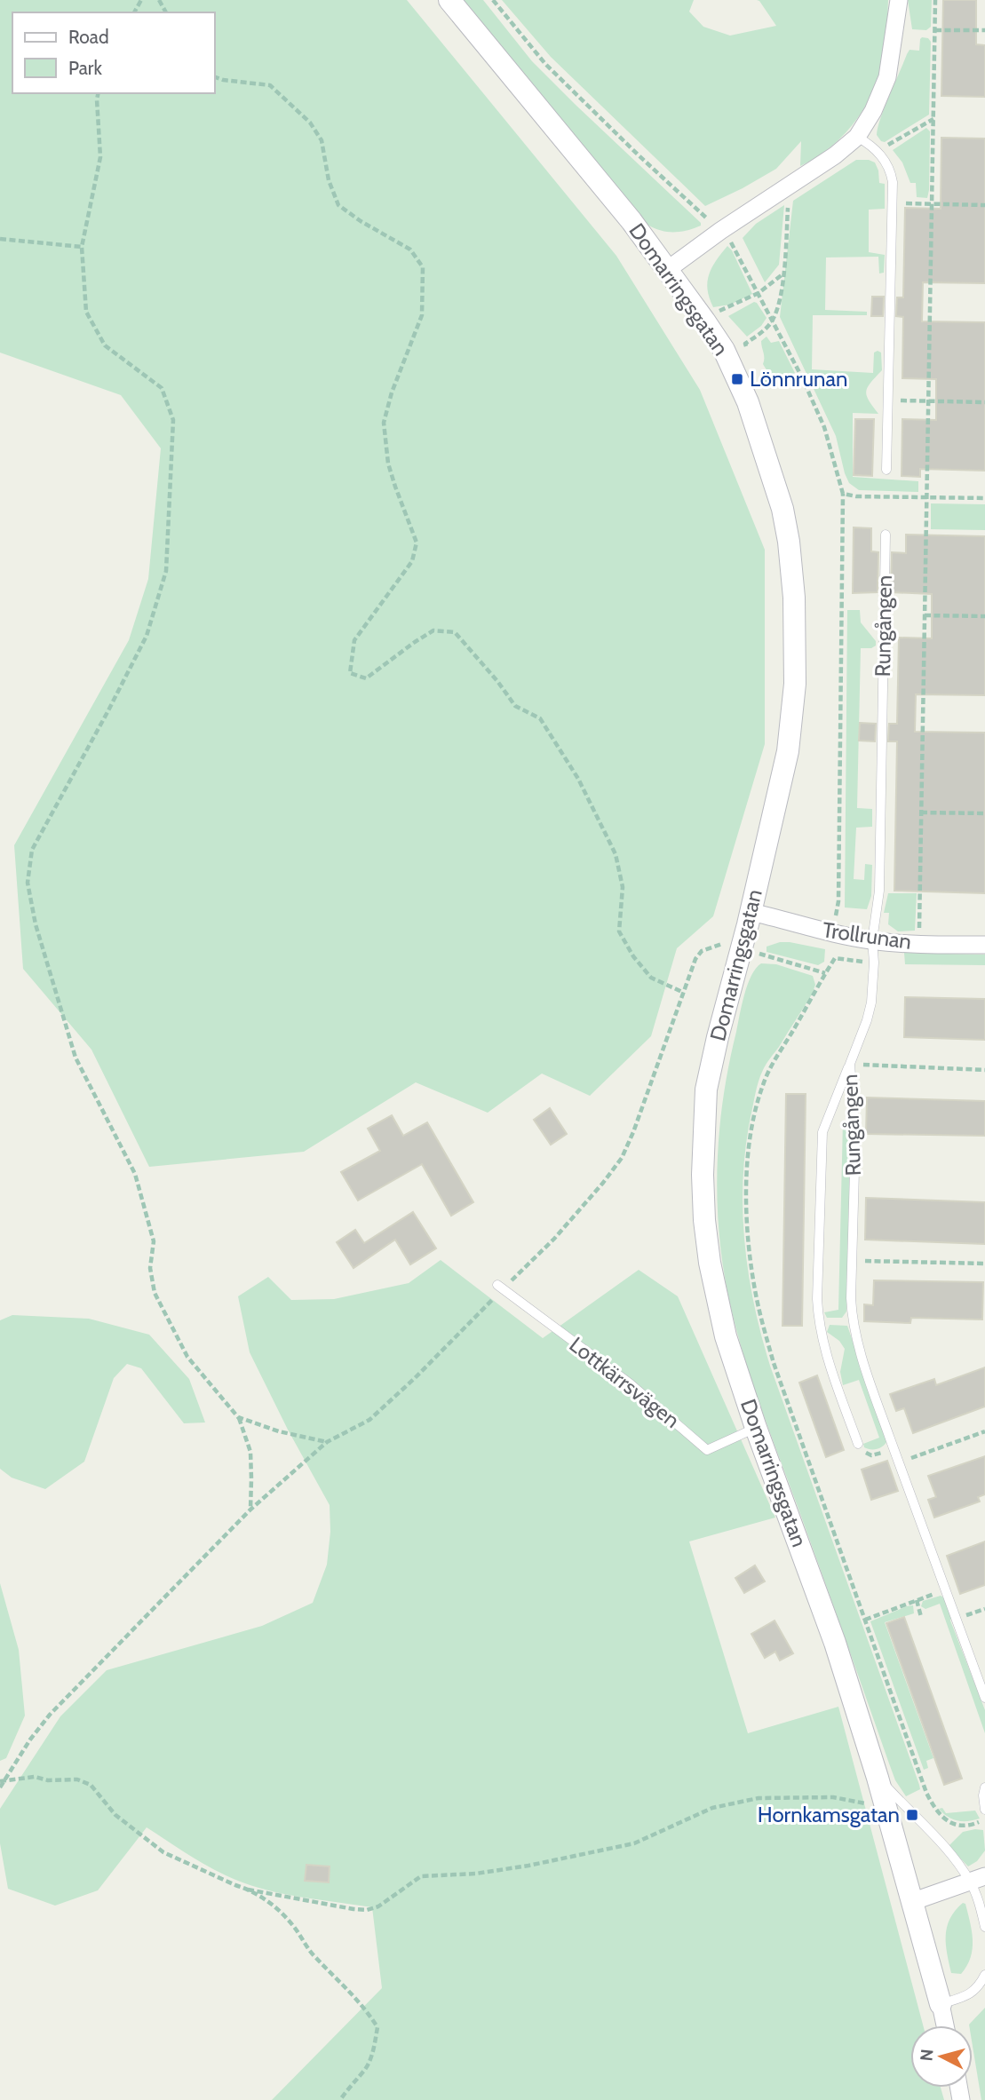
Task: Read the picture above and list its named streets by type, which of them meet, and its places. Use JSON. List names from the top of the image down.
{
  "streets": {
    "street": ["Domarringsgatan", "Trollrunan"],
    "lane": ["Rungången", "Lottkärrsvägen"]
  },
  "crossings": [
    ["Domarringsgatan", "Trollrunan"],
    ["Domarringsgatan", "Lottkärrsvägen"],
    ["Rungången", "Trollrunan"]
  ],
  "places": {
    "transit": ["Lönnrunan", "Hornkamsgatan"]
  },
  "legend": ["Road", "Park"],
  "north": "left"
}
